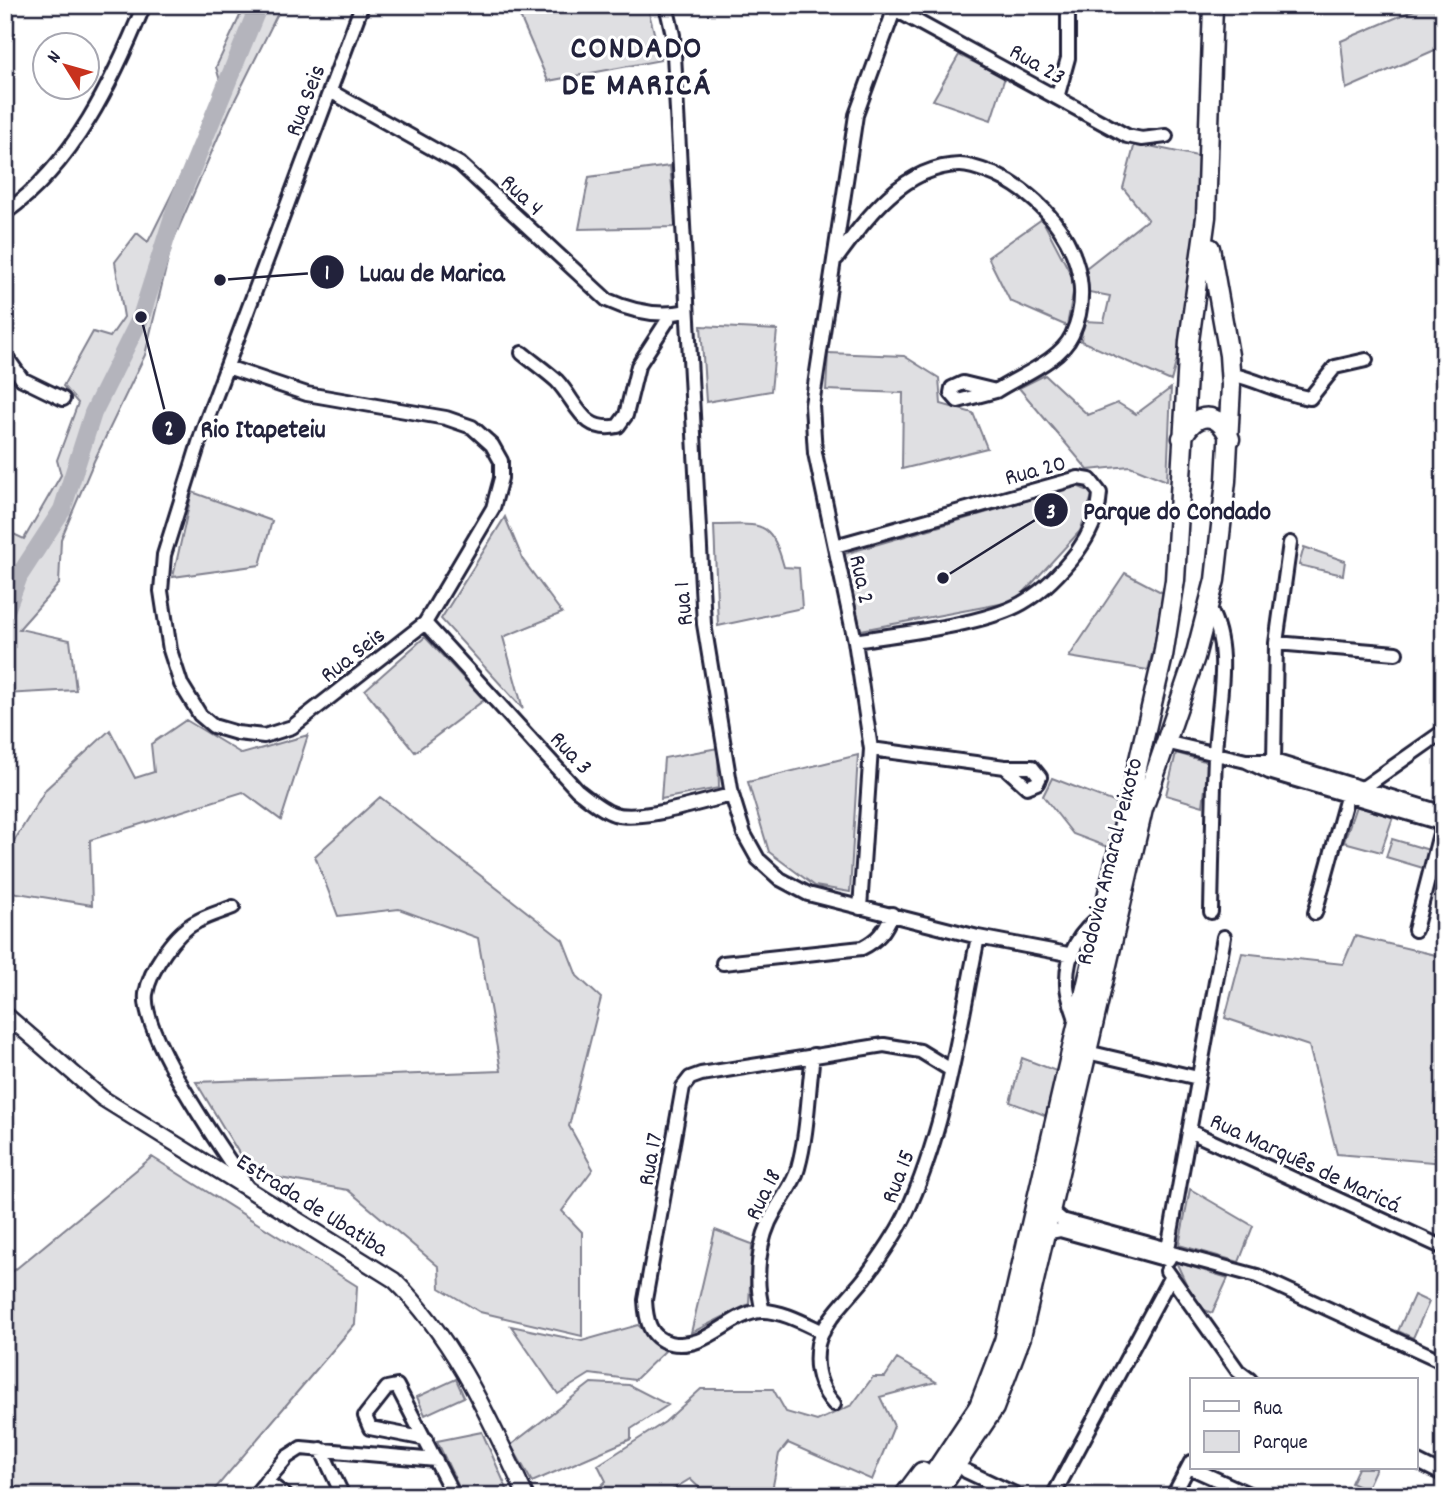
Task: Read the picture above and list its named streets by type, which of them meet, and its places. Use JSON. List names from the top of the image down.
{
  "streets": {
    "highway": ["Rodovia Amaral Peixoto"],
    "main road": ["Estrada de Ubatiba"],
    "street": [
      "Rua 23",
      "Rua Seis",
      "Rua 4",
      "Rua 20",
      "Rua 2",
      "Rua 1",
      "Rua 3",
      "Rua 17",
      "Rua Marquês de Maricá",
      "Rua 15",
      "Rua 18"
    ]
  },
  "crossings": [
    ["Rua 23", "Rua 2"],
    ["Rua Seis", "Rua 4"],
    ["Rua Seis", "Rua 3"],
    ["Rua 4", "Rua 1"],
    ["Rua 20", "Rua 2"],
    ["Rua 2", "Rua 1"],
    ["Rua 1", "Rua 3"],
    ["Rua 1", "Rua 15"],
    ["Rua 17", "Rua 15"],
    ["Rua 17", "Rua 18"]
  ],
  "districts": ["CONDADO DE MARICÁ"],
  "places": ["Luau de Marica", "Rio Itapeteiu", "Parque do Condado"],
  "legend": ["Rua", "Parque"],
  "north": "top left"
}
